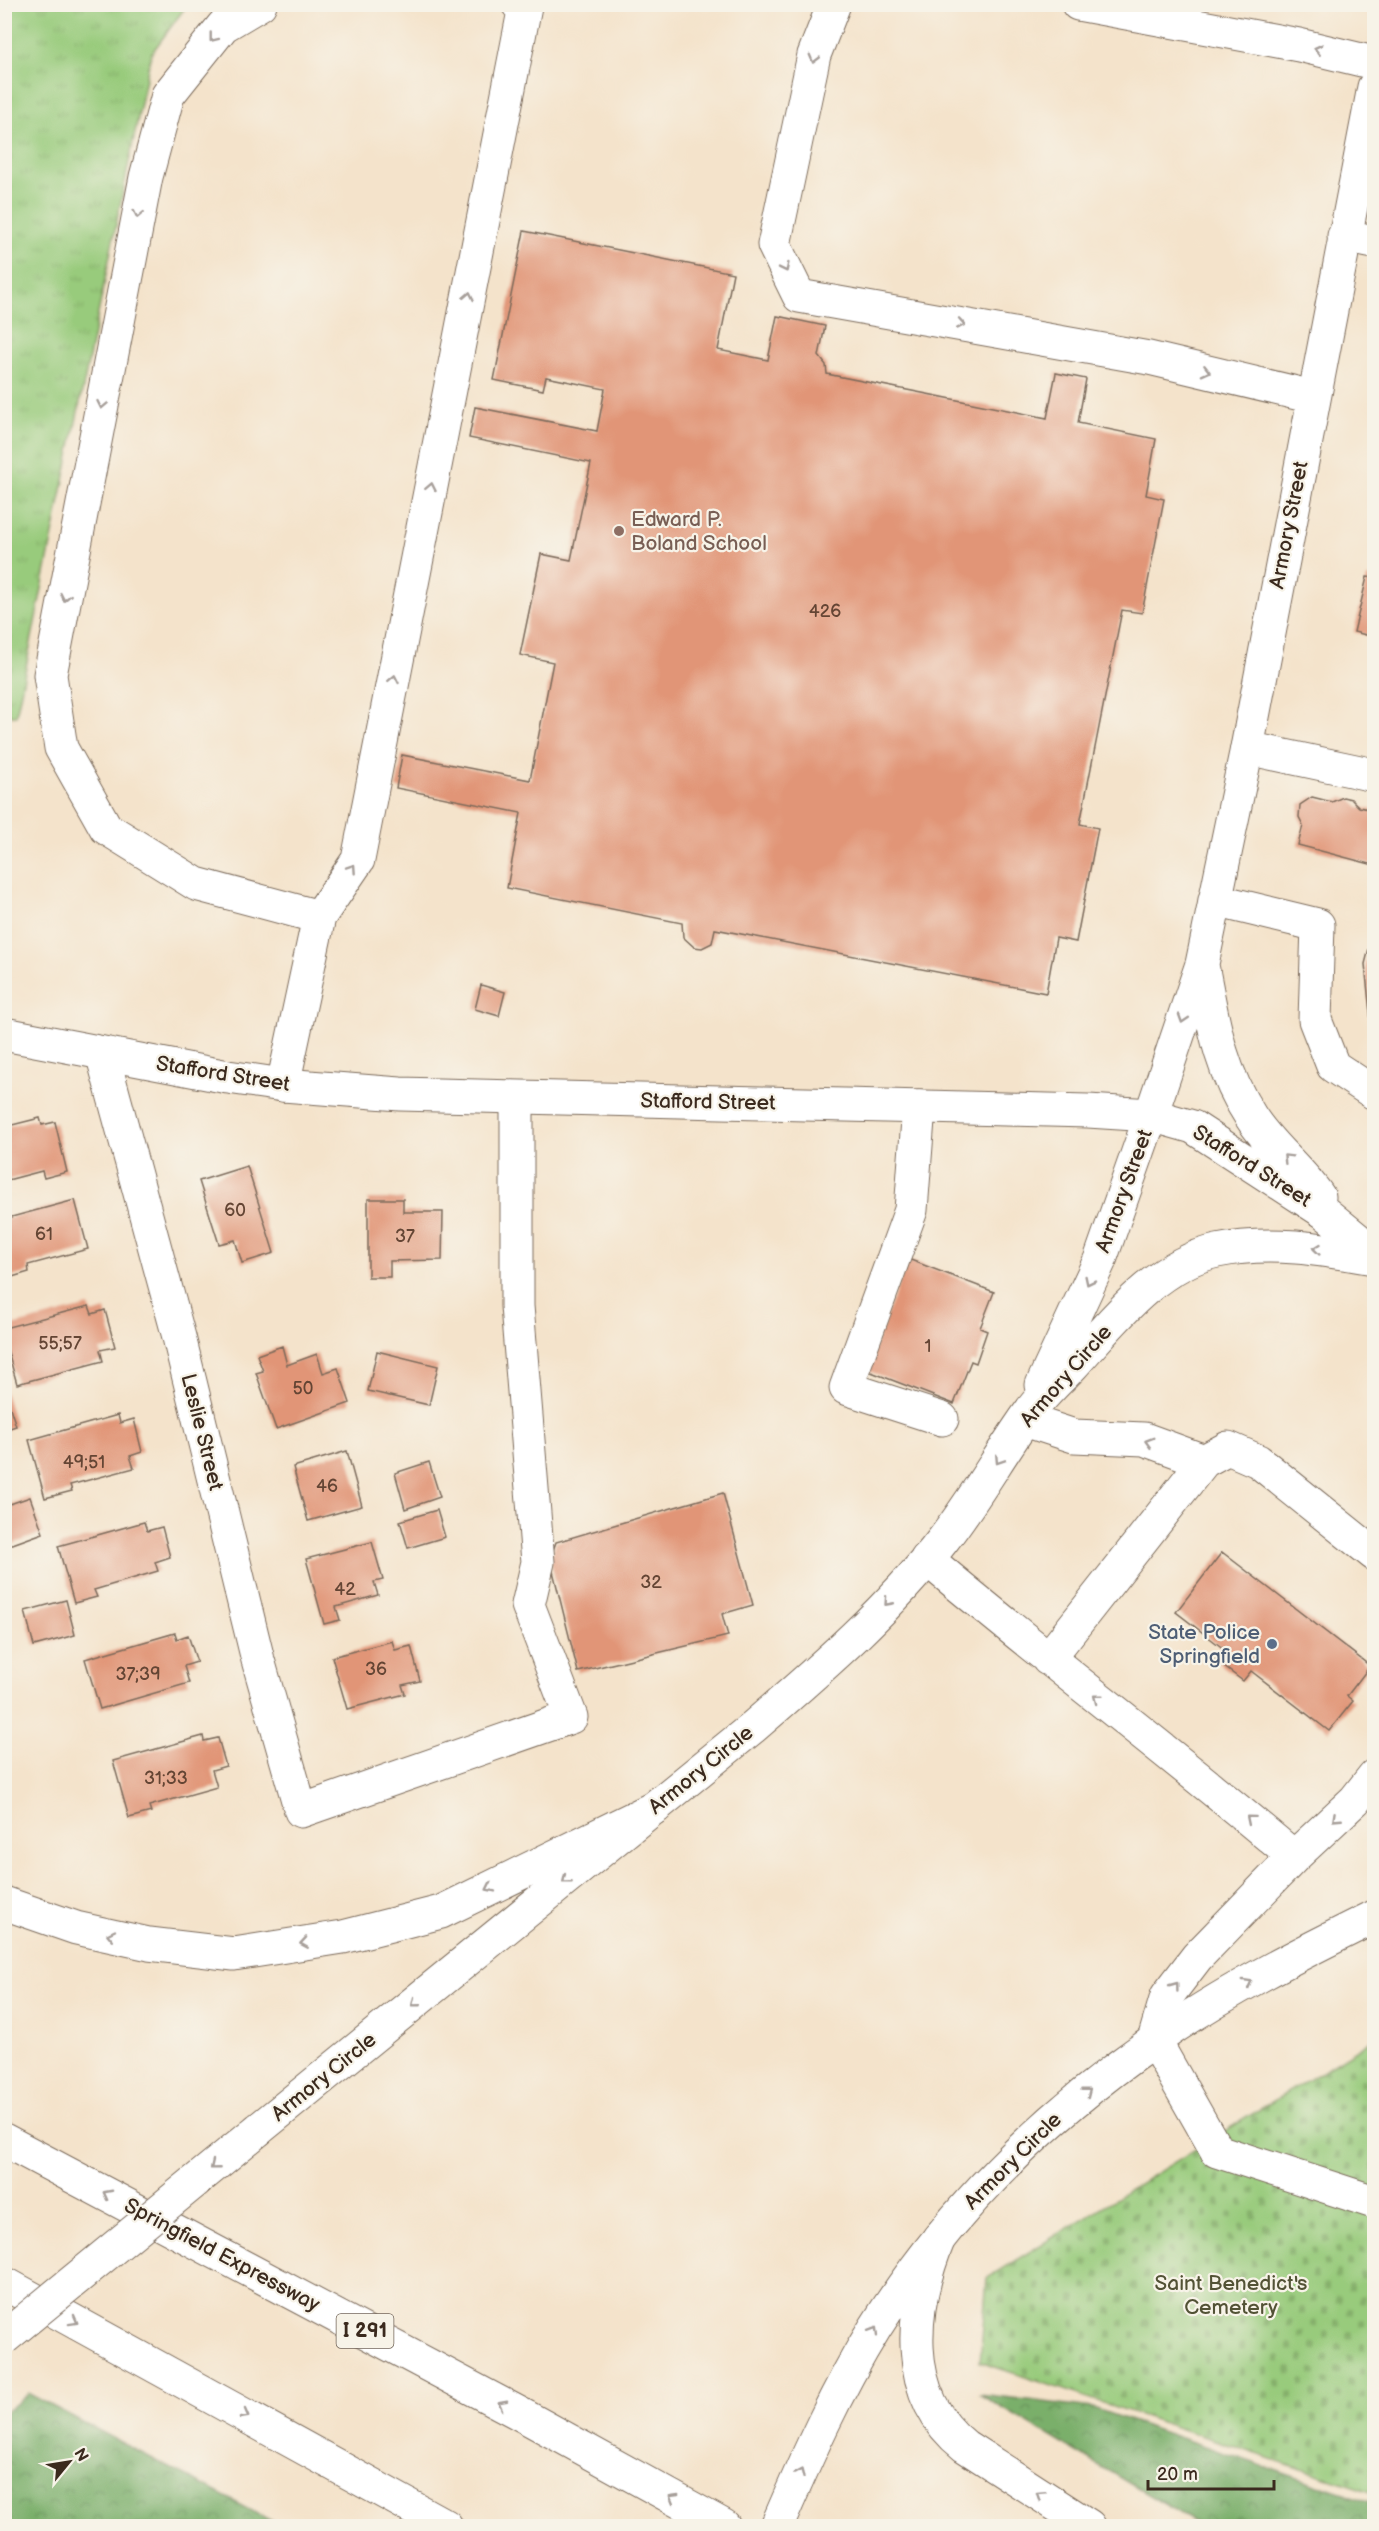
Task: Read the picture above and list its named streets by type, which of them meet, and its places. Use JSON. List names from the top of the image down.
{
  "streets": {
    "main road": [
      "Armory Street",
      "Stafford Street",
      "Armory Circle",
      "Leslie Street",
      "Springfield Expressway",
      "I 291"
    ]
  },
  "crossings": [
    ["Armory Street", "Stafford Street"],
    ["Armory Street", "Armory Circle"],
    ["Stafford Street", "Leslie Street"]
  ],
  "parks": ["Saint Benedict's Cemetery"],
  "places": ["Edward P. Boland School", "State Police Springfield"],
  "house_numbers": [
    "426",
    "60",
    "61",
    "37",
    "55;57",
    "1",
    "50",
    "49;51",
    "46",
    "32",
    "42",
    "36",
    "37;39",
    "31;33"
  ],
  "scale_bar": "20 m",
  "north": "top right"
}
